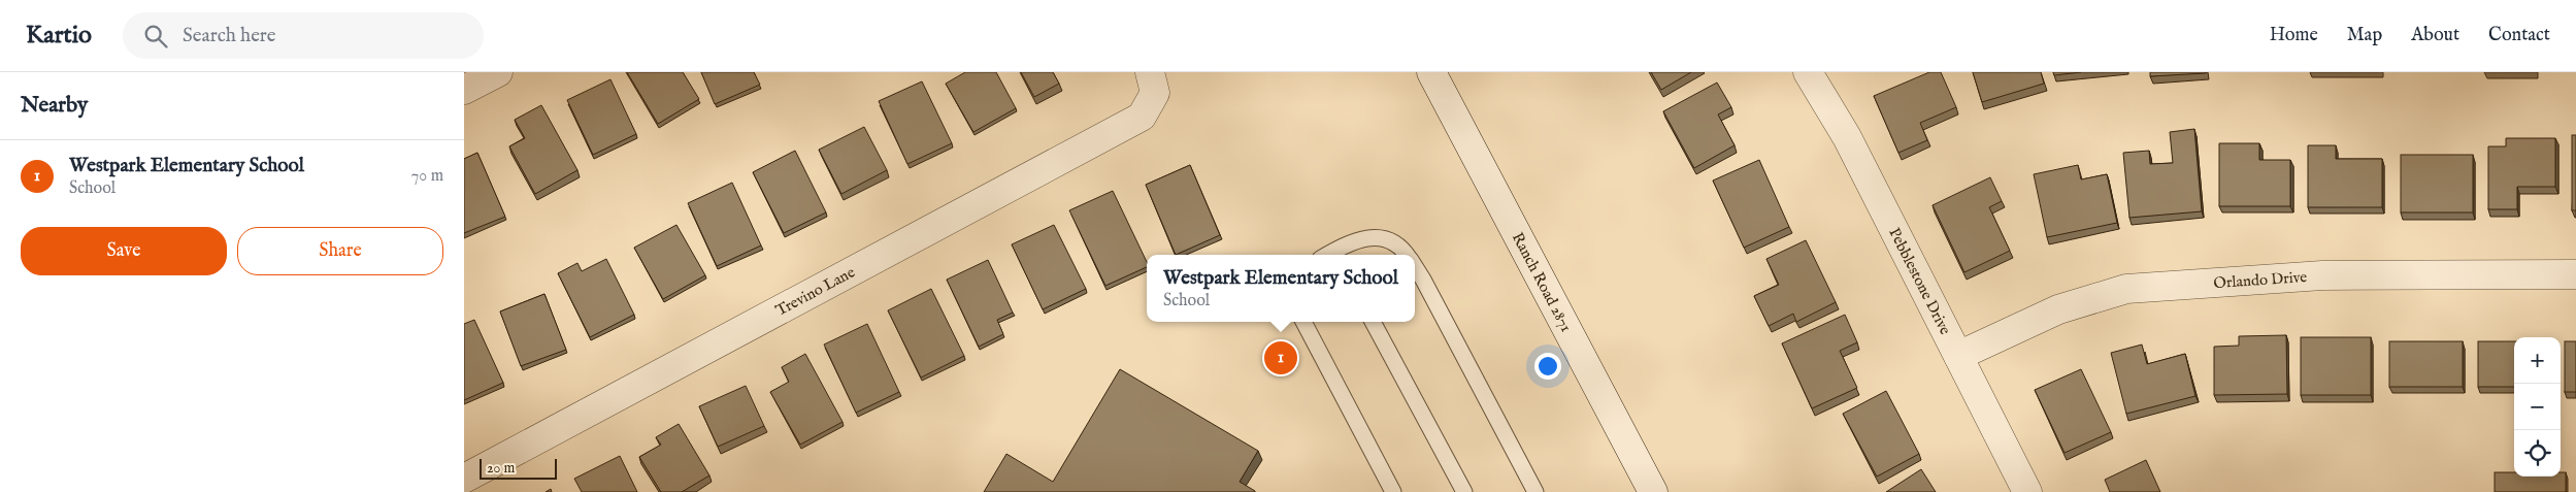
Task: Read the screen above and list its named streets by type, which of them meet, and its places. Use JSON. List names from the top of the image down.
{
  "streets": {
    "street": [
      "Orlando Drive",
      "Pebblestone Drive",
      "Ranch Road 2871",
      "Trevino Lane"
    ]
  },
  "crossings": [
    ["Orlando Drive", "Pebblestone Drive"]
  ],
  "scale_bar": "20 m",
  "page": {
    "header": "Kartio",
    "search": "Search here",
    "nav": [
      "Home",
      "Map",
      "About",
      "Contact"
    ],
    "heading": "Nearby",
    "list": [
      {
        "mark": "1",
        "name": "Westpark Elementary School",
        "note": "School",
        "value": "70 m"
      }
    ],
    "buttons": ["Save", "Share"],
    "popup": ["Westpark Elementary School", "School"],
    "map_buttons": ["+", "−"],
    "pins": "1",
    "scale": "20 m"
  }
}
